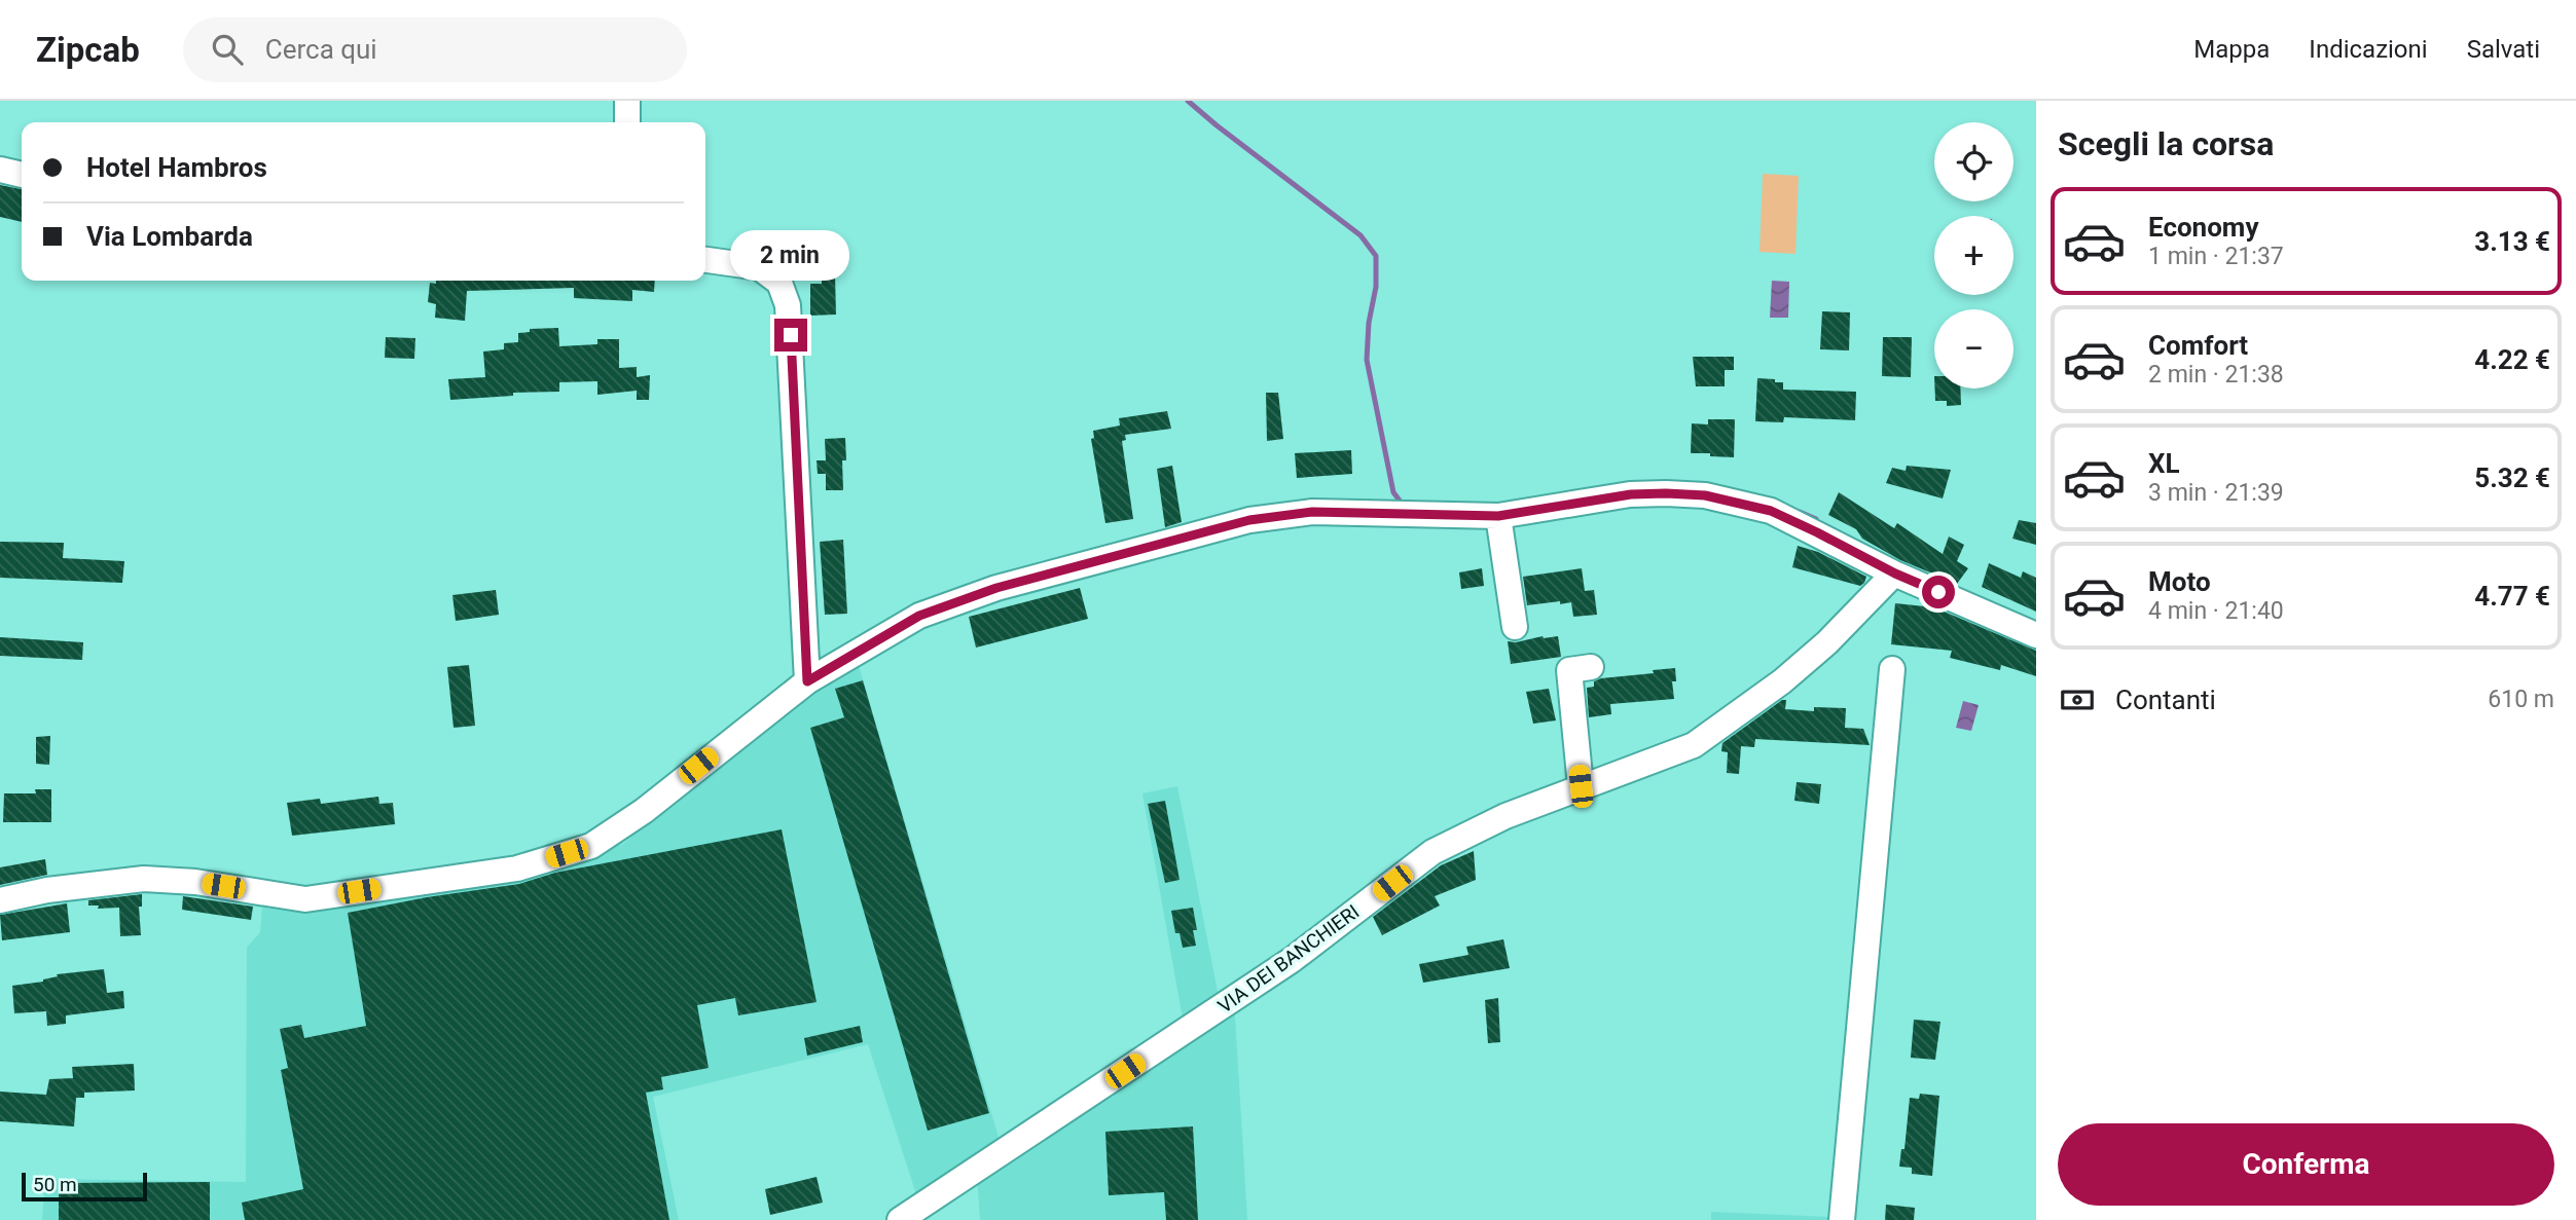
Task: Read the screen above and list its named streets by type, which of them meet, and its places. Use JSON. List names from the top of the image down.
{
  "streets": {
    "street": ["VIA DEI BANCHIERI"]
  },
  "scale_bar": "50 m",
  "page": {
    "header": "Zipcab",
    "search": "Cerca qui",
    "nav": ["Mappa", "Indicazioni", "Salvati"],
    "heading": "Scegli la corsa",
    "map_buttons": ["+", "−"],
    "banner": ["Hotel Hambros", "Via Lombarda"],
    "list": [
      {
        "name": "Economy",
        "note": "1 min · 21:37",
        "value": "3.13 €"
      },
      {
        "name": "Comfort",
        "note": "2 min · 21:38",
        "value": "4.22 €"
      },
      {
        "name": "XL",
        "note": "3 min · 21:39",
        "value": "5.32 €"
      },
      {
        "name": "Moto",
        "note": "4 min · 21:40",
        "value": "4.77 €"
      }
    ],
    "bubble": "2 min",
    "pay": ["Contanti", "610 m"],
    "buttons": "Conferma",
    "scale": "50 m"
  }
}
